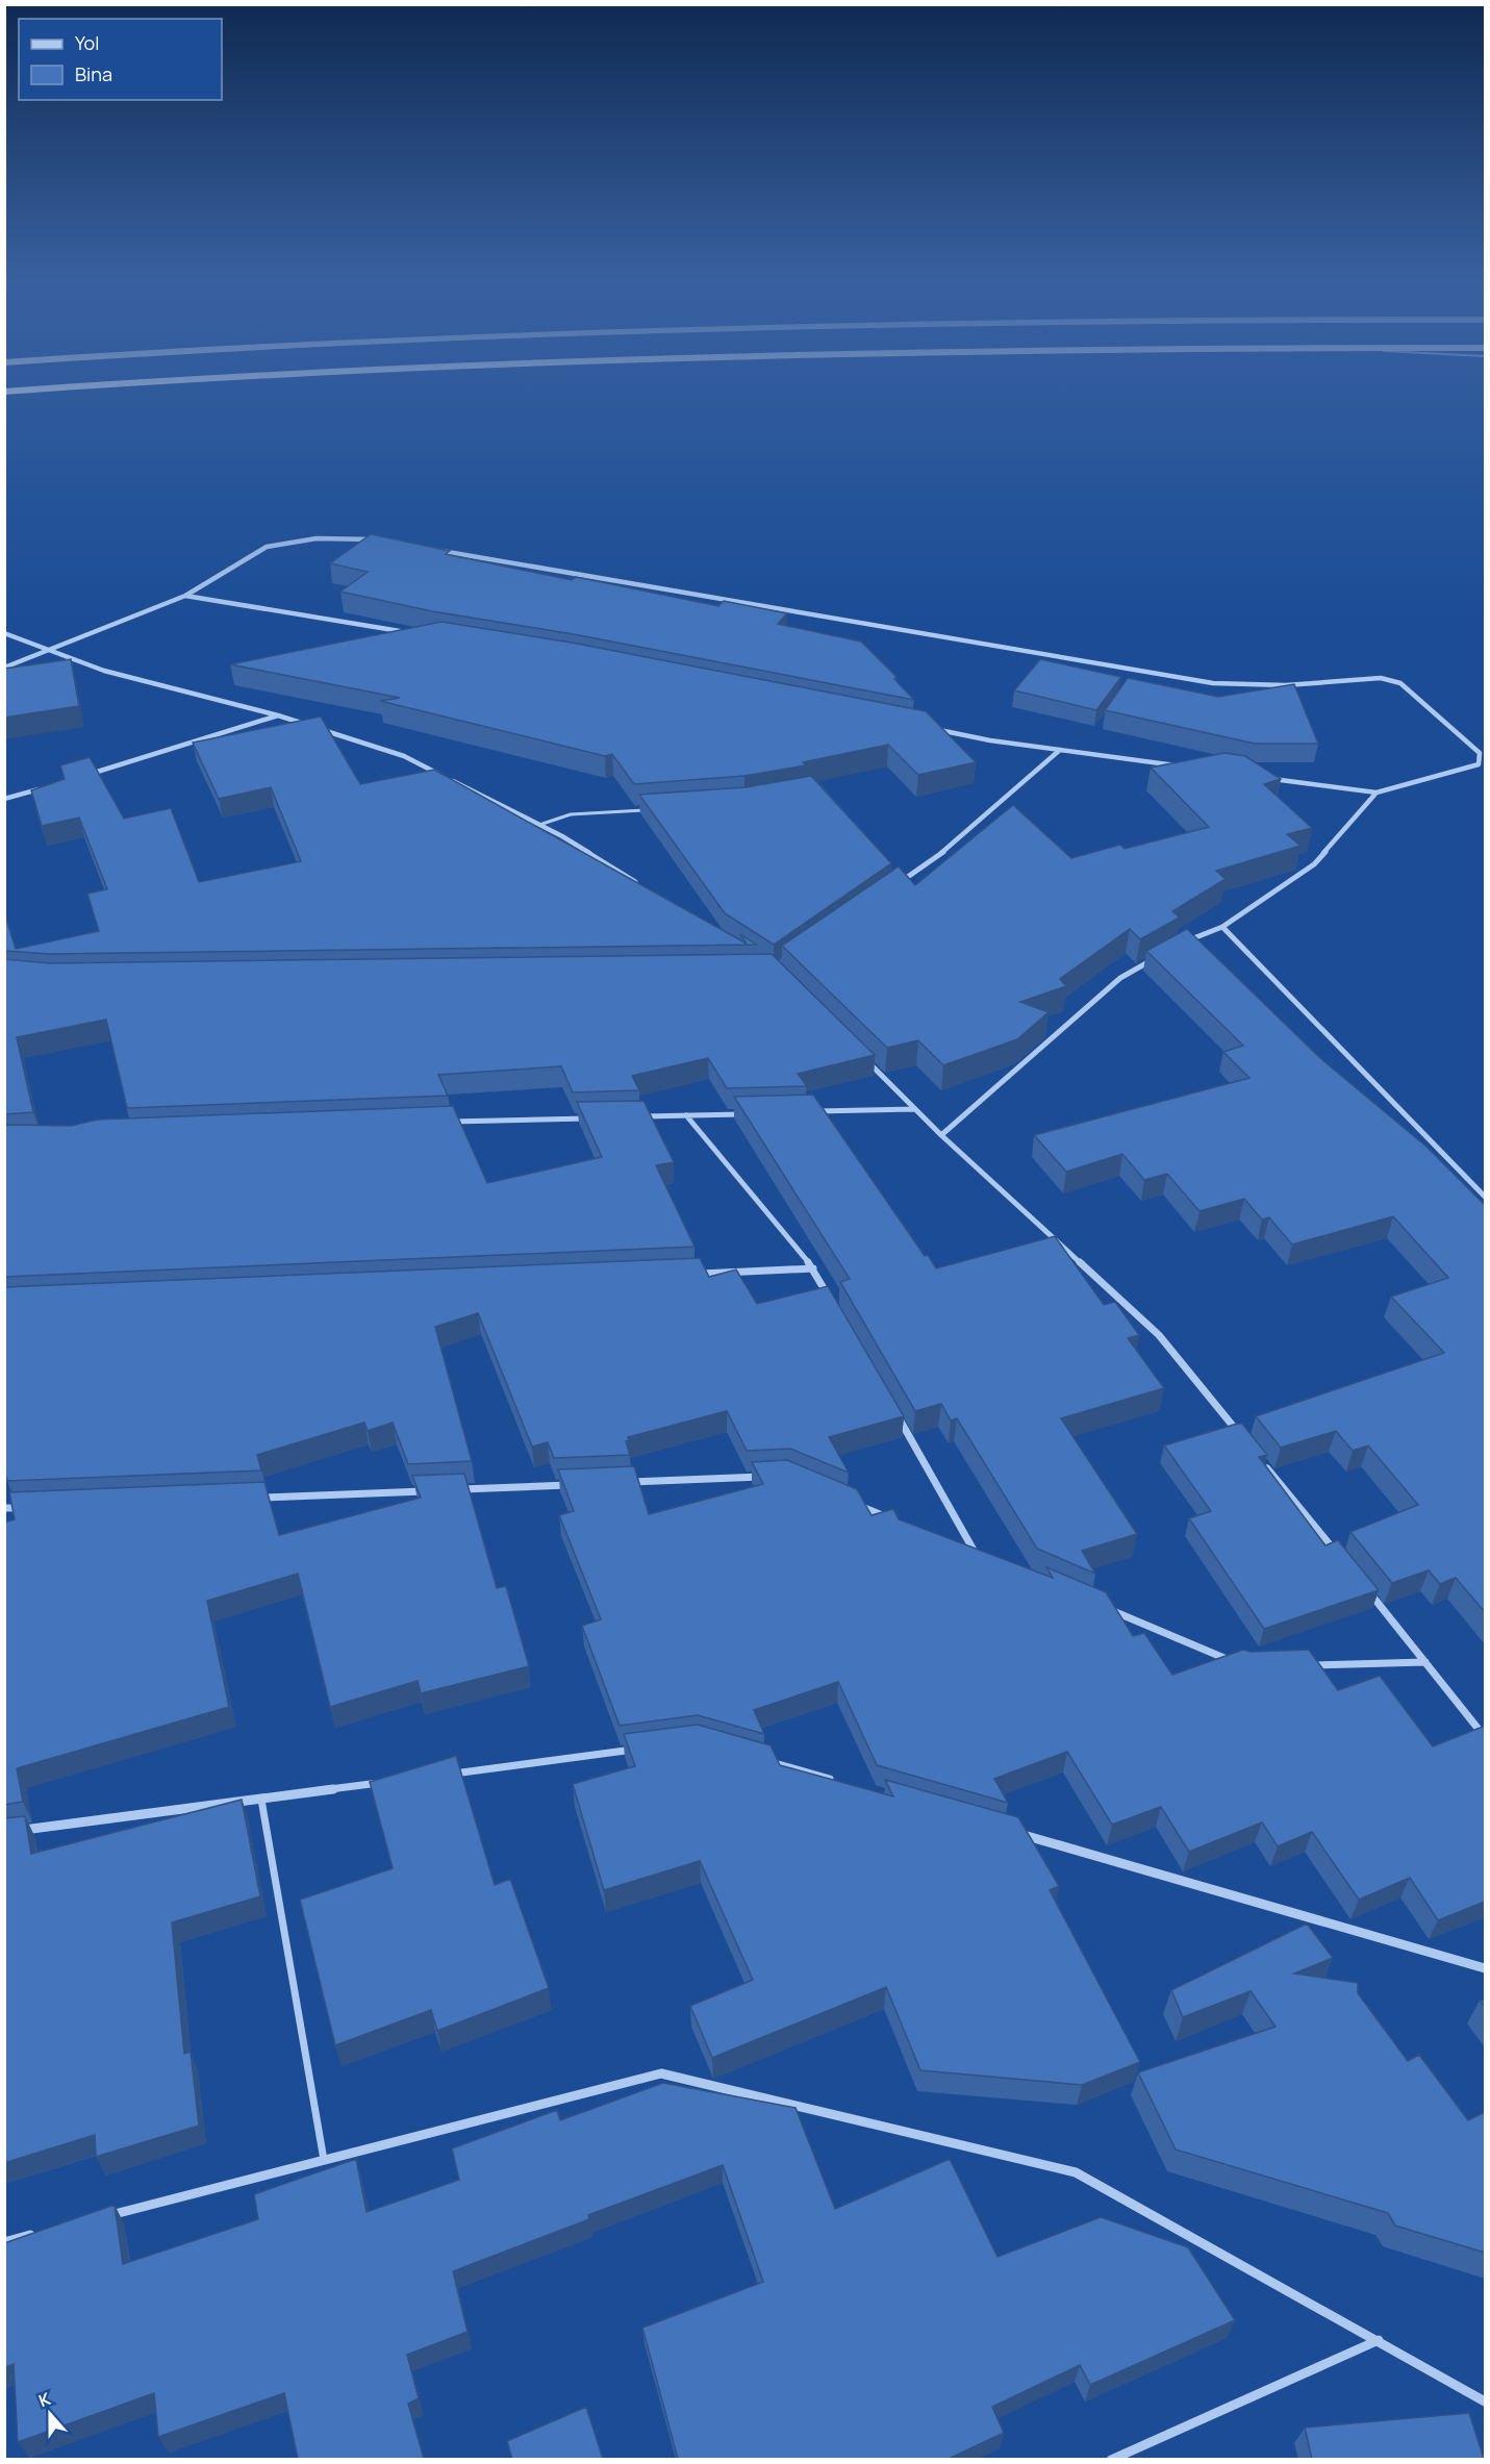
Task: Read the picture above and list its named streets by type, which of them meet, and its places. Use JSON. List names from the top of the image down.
{
  "legend": ["Yol", "Bina"],
  "north": "top"
}
